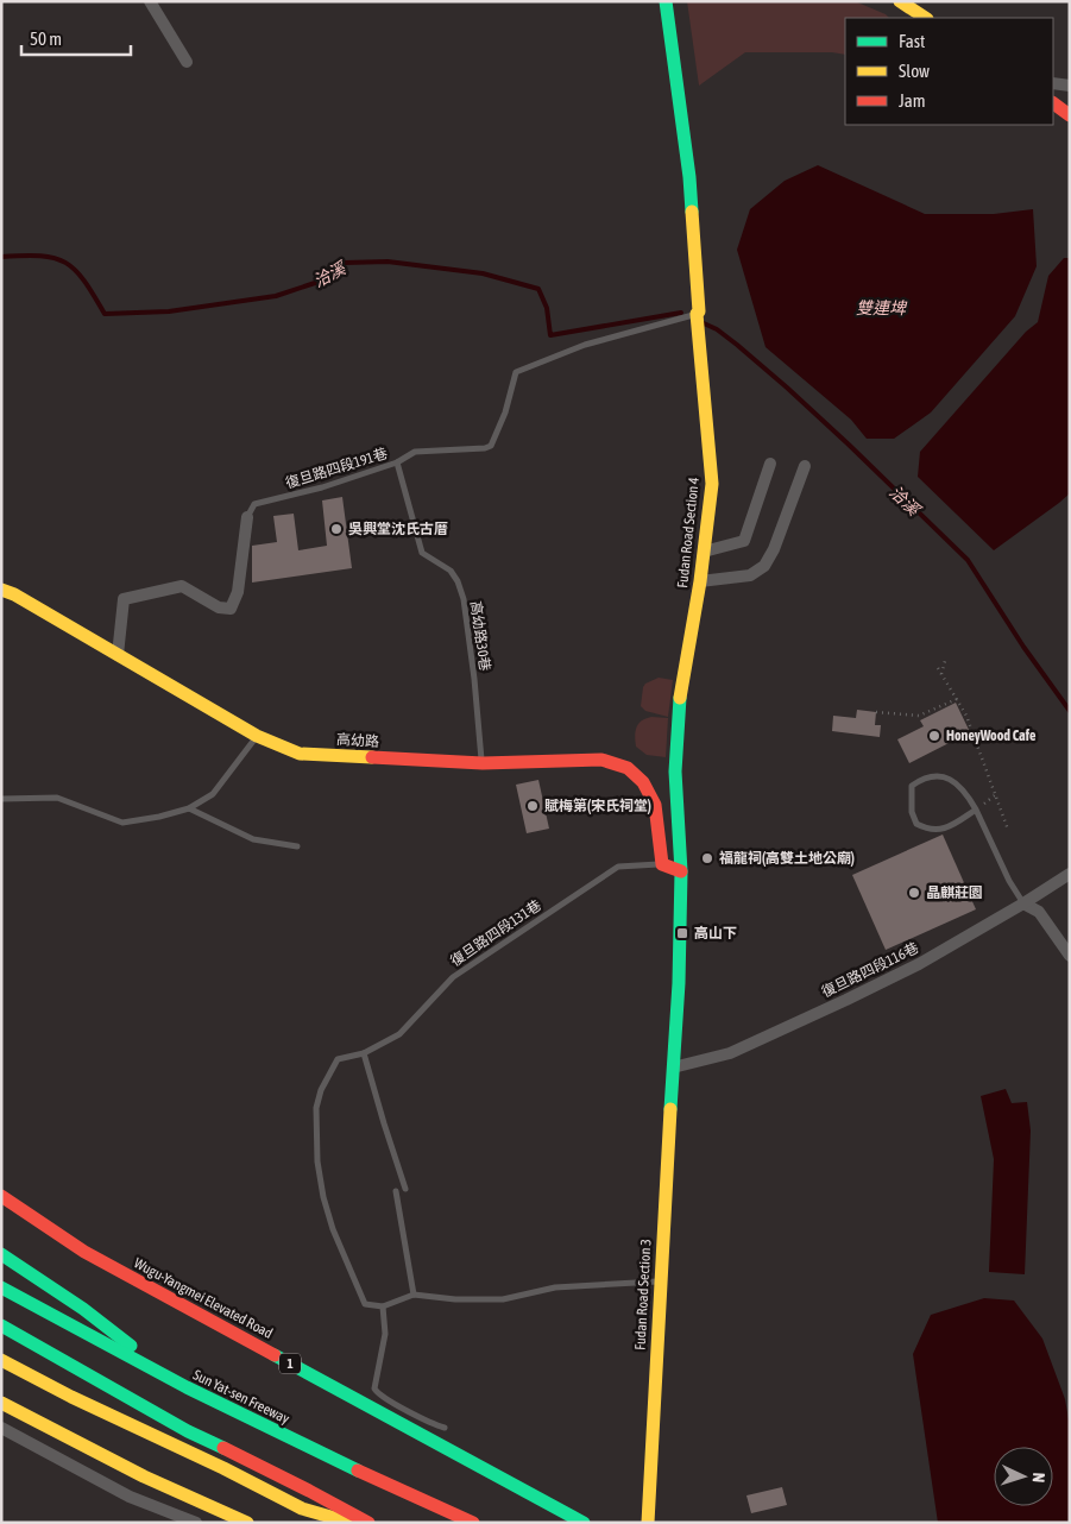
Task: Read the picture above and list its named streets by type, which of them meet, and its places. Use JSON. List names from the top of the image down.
{
  "streets": {
    "main road": [
      "Fudan Road Section 4",
      "高幼路",
      "Fudan Road Section 3",
      "Wugu-Yangmei Elevated Road",
      "1",
      "Sun Yat-sen Freeway"
    ],
    "street": ["復旦路四段116巷"],
    "lane": ["復旦路四段191巷", "高幼路30巷", "復旦路四段131巷"]
  },
  "crossings": [
    ["復旦路四段191巷", "Fudan Road Section 4"],
    ["復旦路四段191巷", "高幼路30巷"],
    ["Fudan Road Section 4", "復旦路四段116巷"],
    ["Fudan Road Section 4", "Fudan Road Section 3"],
    ["高幼路30巷", "高幼路"],
    ["高幼路", "復旦路四段131巷"],
    ["復旦路四段116巷", "Fudan Road Section 3"]
  ],
  "water": ["洽溪", "雙連埤"],
  "places": {
    "other": [
      "吳興堂沈氏古厝",
      "HoneyWood Cafe",
      "賦梅第(宋氏祠堂)",
      "福龍祠(高雙土地公廟)",
      "晶麒莊園"
    ],
    "transit": ["高山下"]
  },
  "legend": ["Fast", "Slow", "Jam"],
  "scale_bar": "50 m",
  "north": "right"
}
